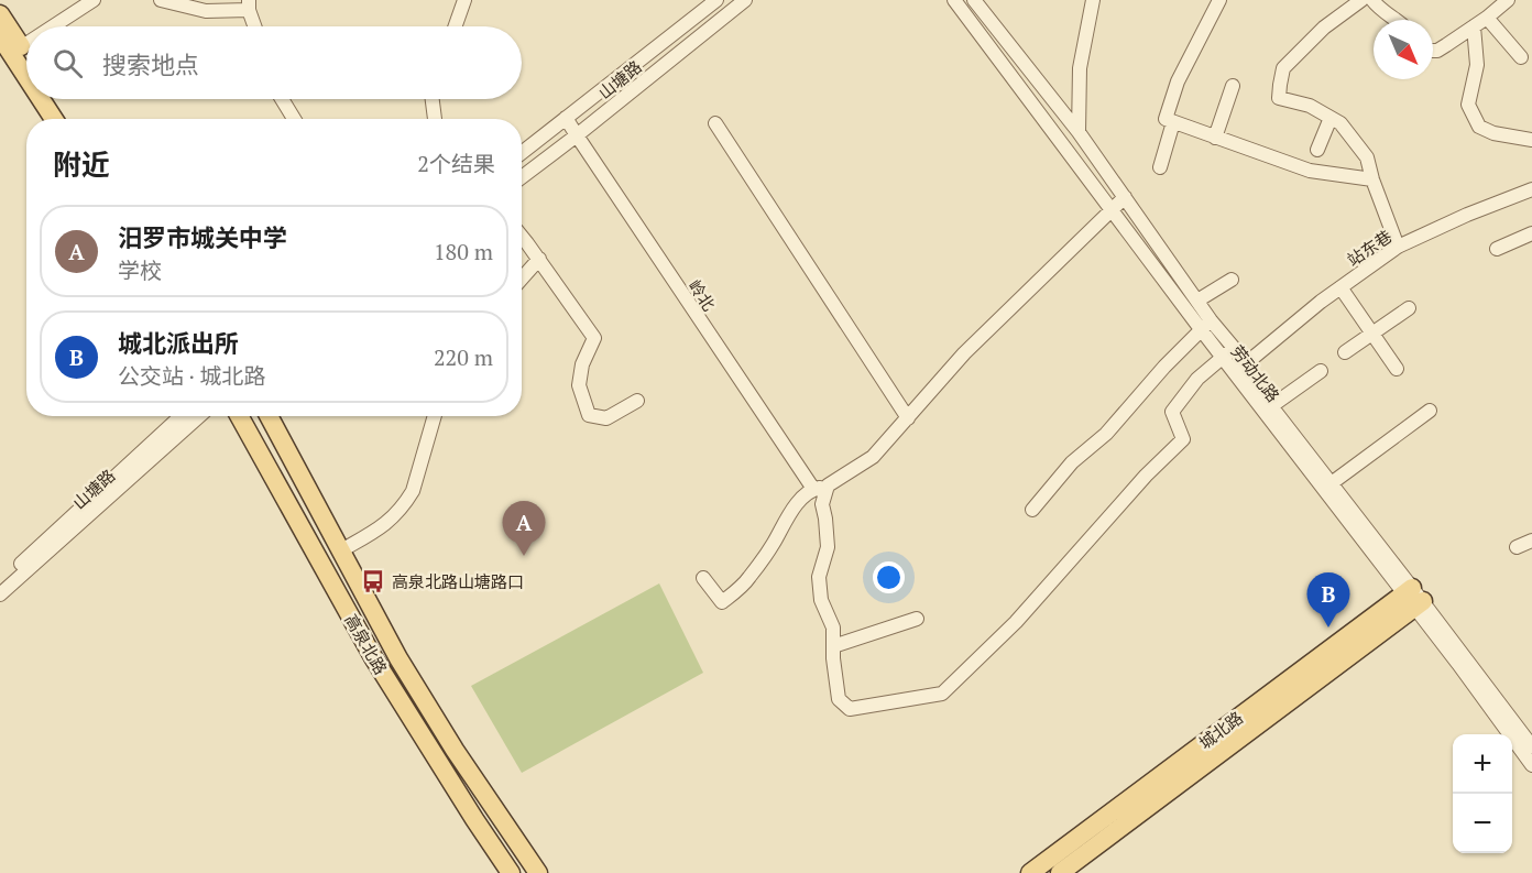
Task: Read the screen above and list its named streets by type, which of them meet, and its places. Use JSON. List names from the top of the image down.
{
  "streets": {
    "main road": ["高泉北路", "城北路"],
    "street": [
      "山塘路",
      "站东巷",
      "岭北",
      "劳动北路"
    ]
  },
  "crossings": [
    ["山塘路", "岭北"],
    ["站东巷", "劳动北路"],
    ["劳动北路", "城北路"]
  ],
  "places": {
    "bus stop": ["高泉北路山塘路口"]
  },
  "north": "bottom right",
  "page": {
    "search": "搜索地点",
    "heading": ["附近", "2个结果"],
    "list": [
      {
        "mark": "A",
        "name": "汨罗市城关中学",
        "note": "学校",
        "value": "180 m"
      },
      {
        "mark": "B",
        "name": "城北派出所",
        "note": "公交站 · 城北路",
        "value": "220 m"
      }
    ],
    "pins": ["A", "B"],
    "map_buttons": ["+", "−"]
  }
}
